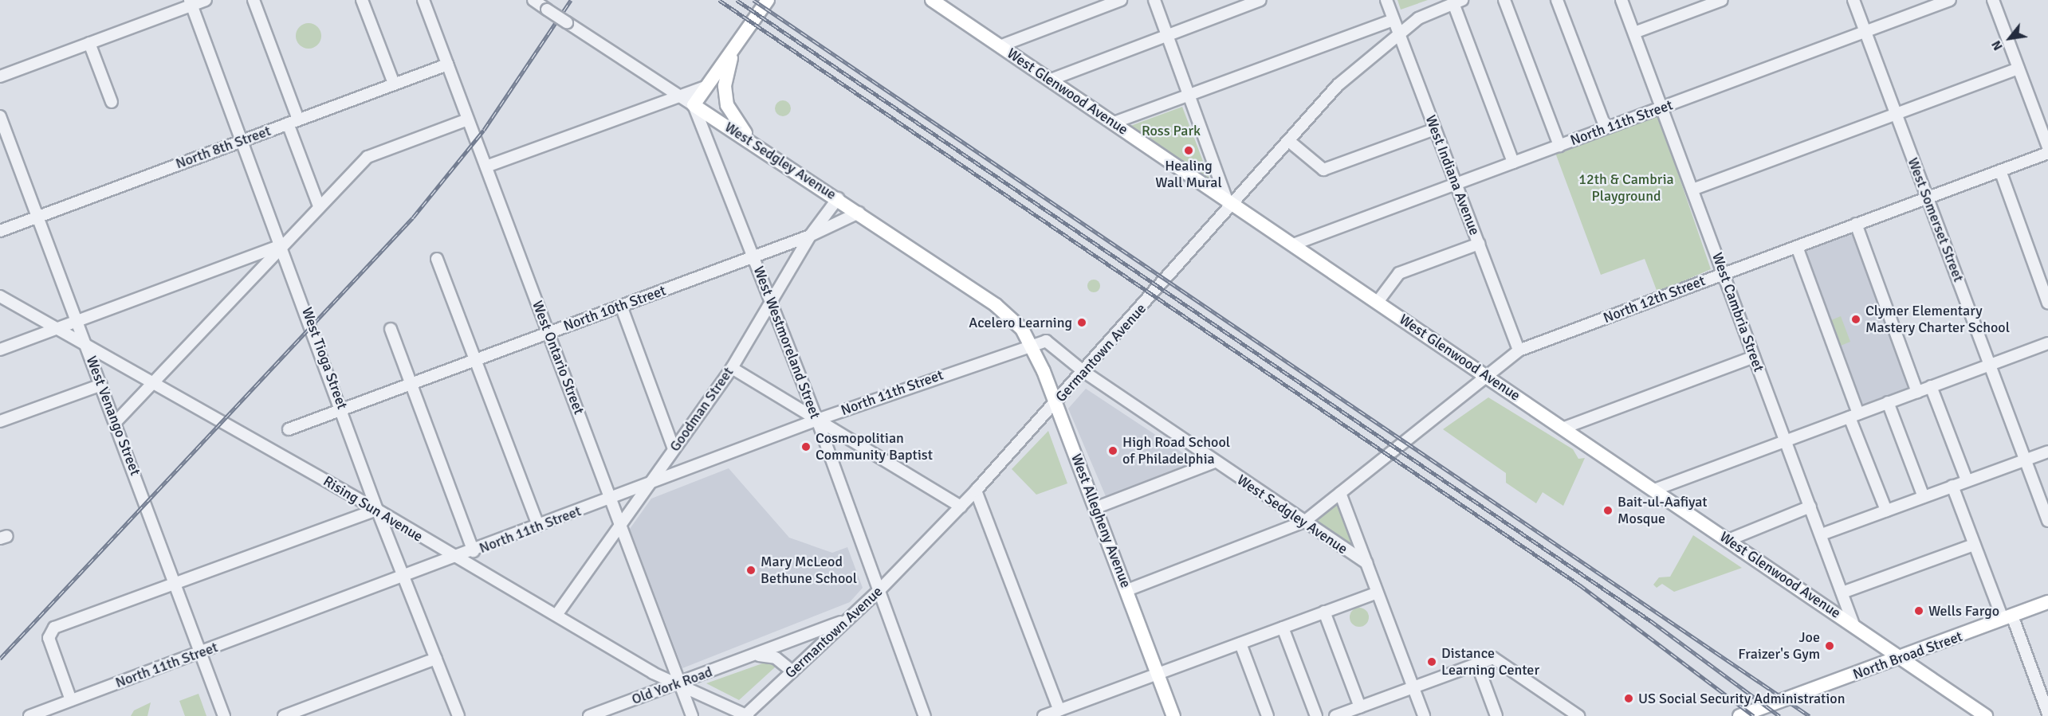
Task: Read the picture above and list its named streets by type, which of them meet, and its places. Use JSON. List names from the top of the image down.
{
  "streets": {
    "main road": [
      "West Glenwood Avenue",
      "West Sedgley Avenue",
      "West Allegheny Avenue",
      "North Broad Street"
    ],
    "street": [
      "North 11th Street",
      "North 8th Street",
      "West Indiana Avenue",
      "West Somerset Street",
      "North 12th Street",
      "North 10th Street",
      "West Cambria Street",
      "West Westmoreland Street",
      "Germantown Avenue",
      "West Ontario Street",
      "West Tioga Street",
      "Goodman Street",
      "West Venango Street",
      "Rising Sun Avenue",
      "Old York Road"
    ]
  },
  "crossings": [
    ["West Glenwood Avenue", "North 11th Street"],
    ["West Glenwood Avenue", "North 12th Street"],
    ["West Glenwood Avenue", "West Cambria Street"],
    ["West Glenwood Avenue", "Germantown Avenue"],
    ["West Glenwood Avenue", "North Broad Street"],
    ["North 11th Street", "West Sedgley Avenue"],
    ["North 11th Street", "West Indiana Avenue"],
    ["North 11th Street", "West Somerset Street"],
    ["North 11th Street", "West Cambria Street"],
    ["North 11th Street", "West Westmoreland Street"],
    ["North 11th Street", "West Ontario Street"],
    ["North 11th Street", "West Tioga Street"],
    ["North 11th Street", "Goodman Street"],
    ["North 11th Street", "West Venango Street"],
    ["North 11th Street", "Rising Sun Avenue"],
    ["North 11th Street", "West Allegheny Avenue"],
    ["North 8th Street", "West Ontario Street"],
    ["North 8th Street", "West Tioga Street"],
    ["North 8th Street", "West Venango Street"],
    ["West Sedgley Avenue", "North 12th Street"],
    ["West Sedgley Avenue", "North 10th Street"],
    ["West Sedgley Avenue", "West Westmoreland Street"],
    ["West Sedgley Avenue", "Germantown Avenue"],
    ["West Sedgley Avenue", "Goodman Street"],
    ["West Sedgley Avenue", "West Allegheny Avenue"],
    ["West Indiana Avenue", "North 12th Street"],
    ["West Indiana Avenue", "Germantown Avenue"],
    ["West Somerset Street", "North 12th Street"],
    ["North 12th Street", "West Cambria Street"],
    ["North 12th Street", "West Allegheny Avenue"],
    ["North 10th Street", "West Westmoreland Street"],
    ["North 10th Street", "West Ontario Street"],
    ["North 10th Street", "West Tioga Street"],
    ["North 10th Street", "Goodman Street"],
    ["West Westmoreland Street", "Germantown Avenue"],
    ["West Westmoreland Street", "Goodman Street"],
    ["Germantown Avenue", "Rising Sun Avenue"],
    ["Germantown Avenue", "West Allegheny Avenue"],
    ["Germantown Avenue", "Old York Road"],
    ["West Ontario Street", "Goodman Street"],
    ["West Ontario Street", "Rising Sun Avenue"],
    ["West Ontario Street", "Old York Road"],
    ["West Tioga Street", "Rising Sun Avenue"],
    ["Goodman Street", "Rising Sun Avenue"],
    ["West Venango Street", "Rising Sun Avenue"],
    ["Rising Sun Avenue", "Old York Road"]
  ],
  "parks": ["Ross Park", "12th & Cambria Playground"],
  "places": [
    "Healing Wall Mural",
    "Clymer Elementary Mastery Charter School",
    "Acelero Learning",
    "Cosmopolitian Community Baptist",
    "High Road School of Philadelphia",
    "Bait-ul-Aafiyat Mosque",
    "Mary McLeod Bethune School",
    "Wells Fargo",
    "Joe Fraizer's Gym",
    "Distance Learning Center",
    "US Social Security Administration"
  ],
  "north": "bottom left"
}
